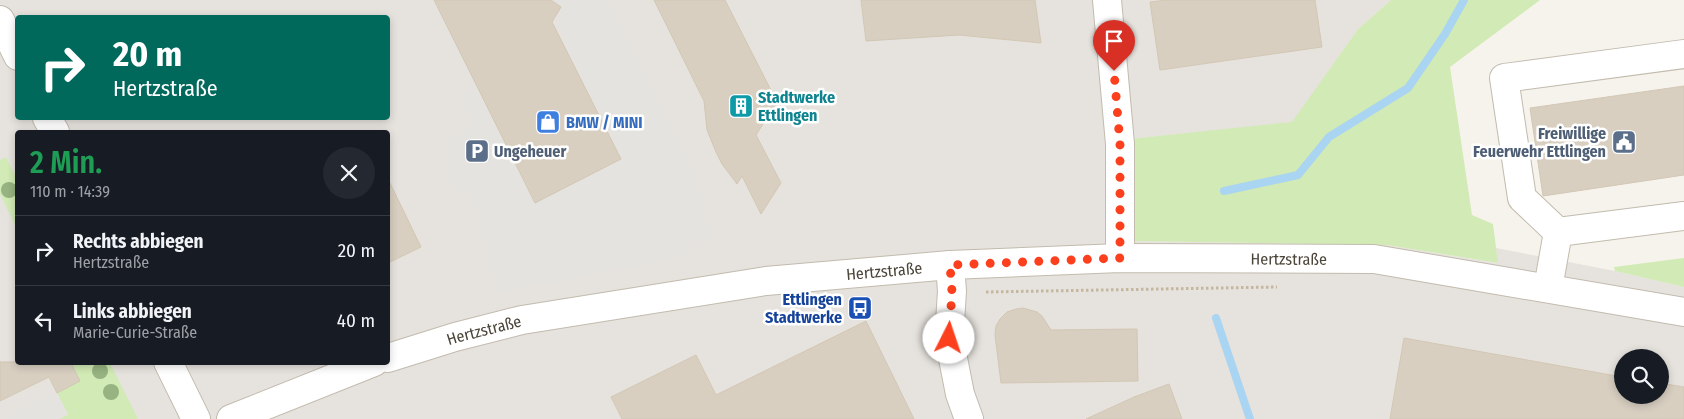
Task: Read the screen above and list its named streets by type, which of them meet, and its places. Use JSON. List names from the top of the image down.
{
  "streets": {
    "street": ["Hertzstraße"]
  },
  "places": {
    "building": ["Stadtwerke Ettlingen"],
    "shop": ["BMW / MINI"],
    "public building": ["Freiwillige Feuerwehr Ettlingen"],
    "parking": ["Ungeheuer"],
    "bus stop": ["Ettlingen Stadtwerke"]
  },
  "page": {
    "turn": ["20 m", "Hertzstraße"],
    "heading": ["2 Min.", "110 m · 14:39"],
    "list": [
      {
        "name": "Rechts abbiegen",
        "note": "Hertzstraße",
        "value": "20 m"
      },
      {
        "name": "Links abbiegen",
        "note": "Marie-Curie-Straße",
        "value": "40 m"
      }
    ]
  }
}
